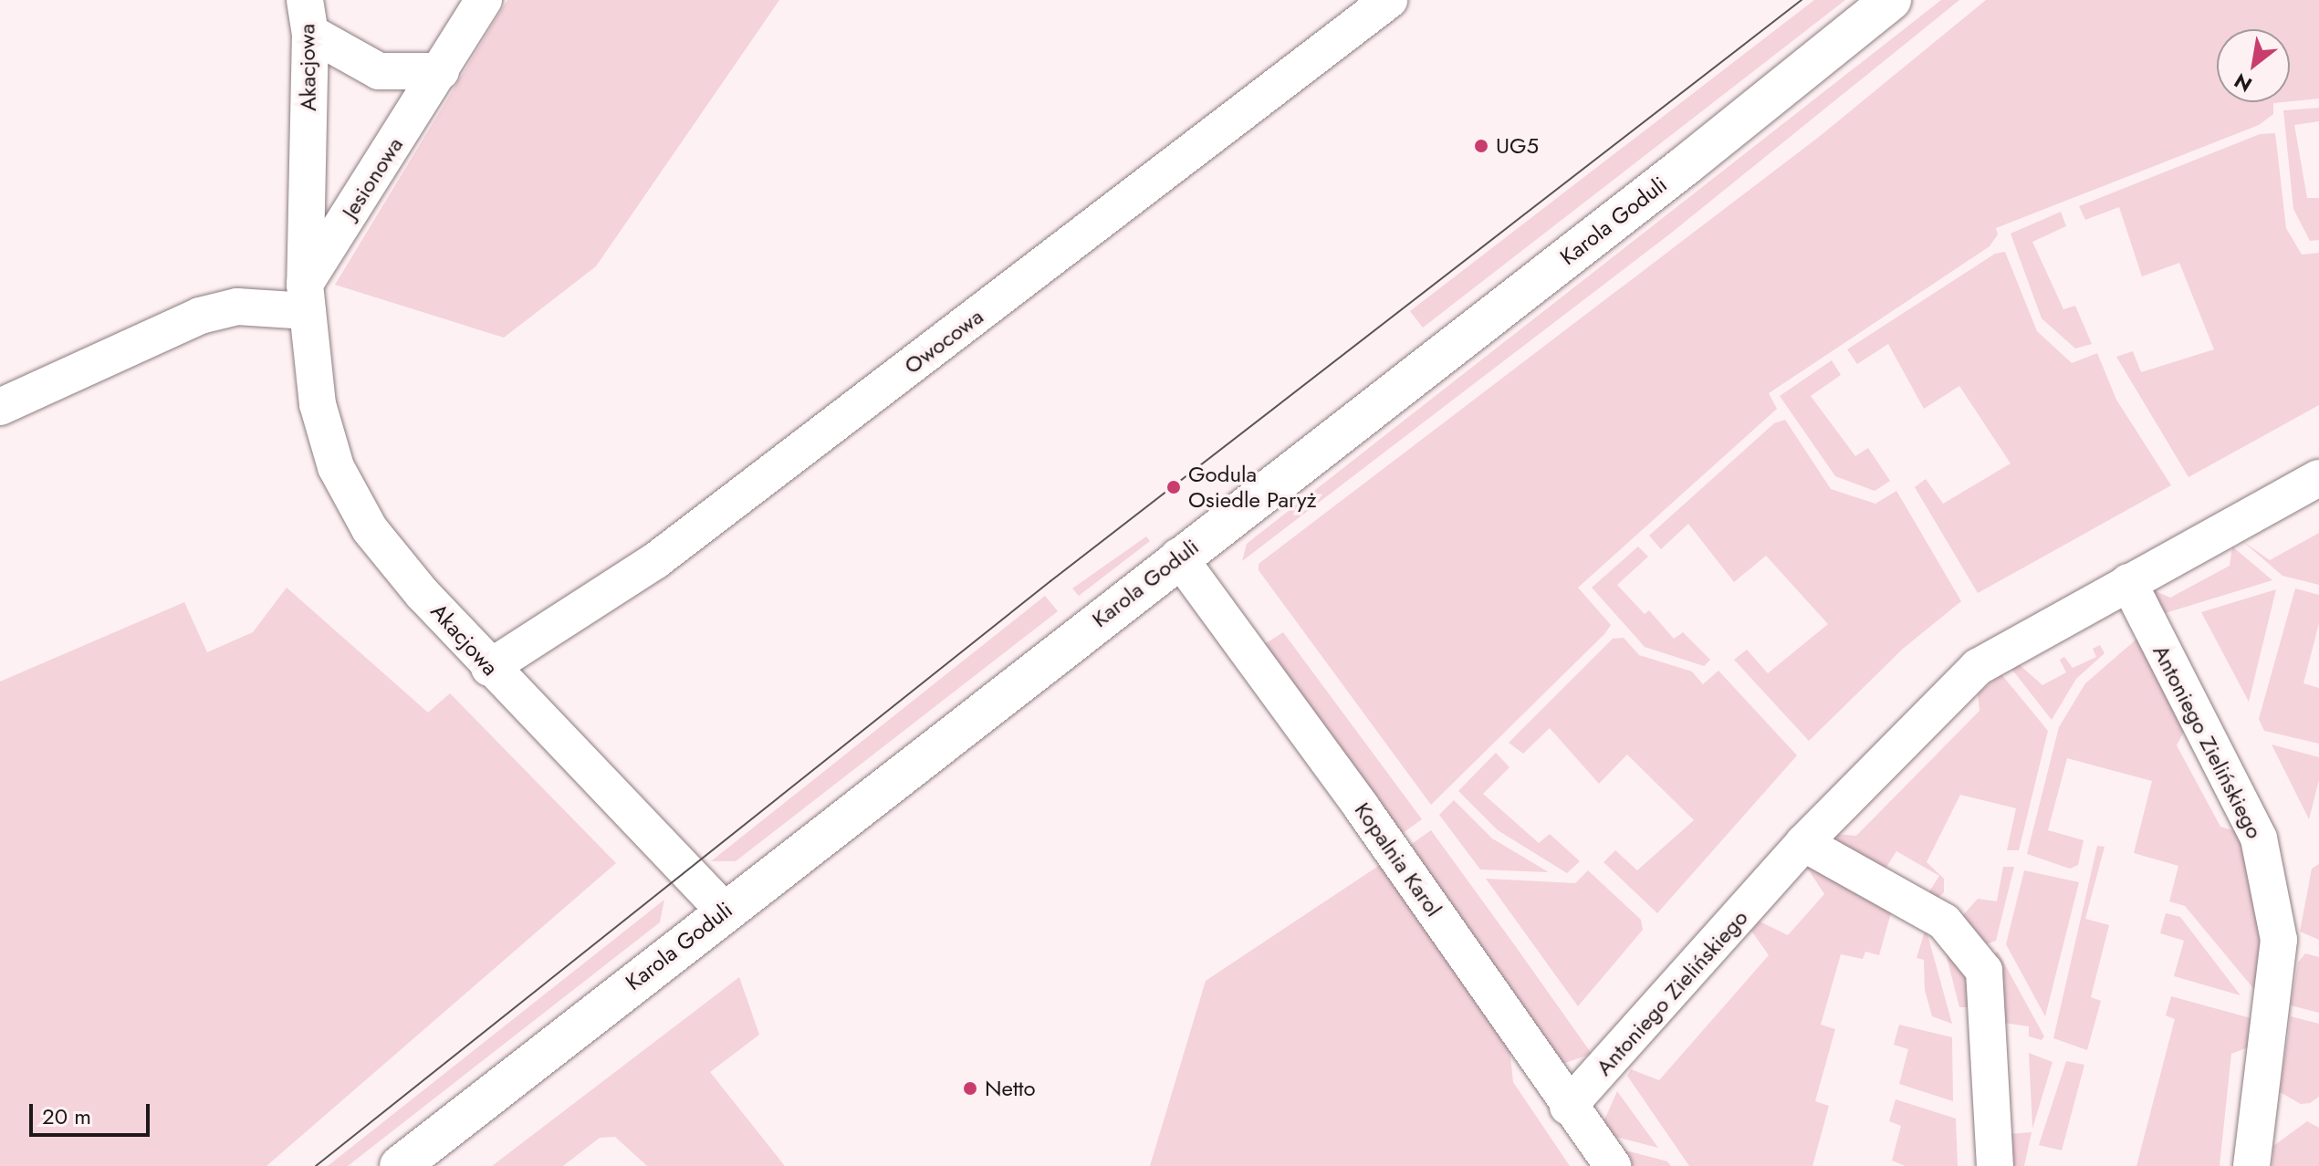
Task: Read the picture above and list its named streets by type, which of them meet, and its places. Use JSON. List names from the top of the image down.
{
  "streets": {
    "main road": ["Karola Goduli"],
    "street": [
      "Akacjowa",
      "Jesionowa",
      "Owocowa",
      "Antoniego Zielińskiego",
      "Kopalnia Karol"
    ]
  },
  "crossings": [
    ["Akacjowa", "Jesionowa"],
    ["Akacjowa", "Karola Goduli"],
    ["Akacjowa", "Owocowa"],
    ["Karola Goduli", "Kopalnia Karol"],
    ["Antoniego Zielińskiego", "Kopalnia Karol"]
  ],
  "places": ["UG5", "Godula Osiedle Paryż", "Netto"],
  "scale_bar": "20 m",
  "north": "bottom left"
}
